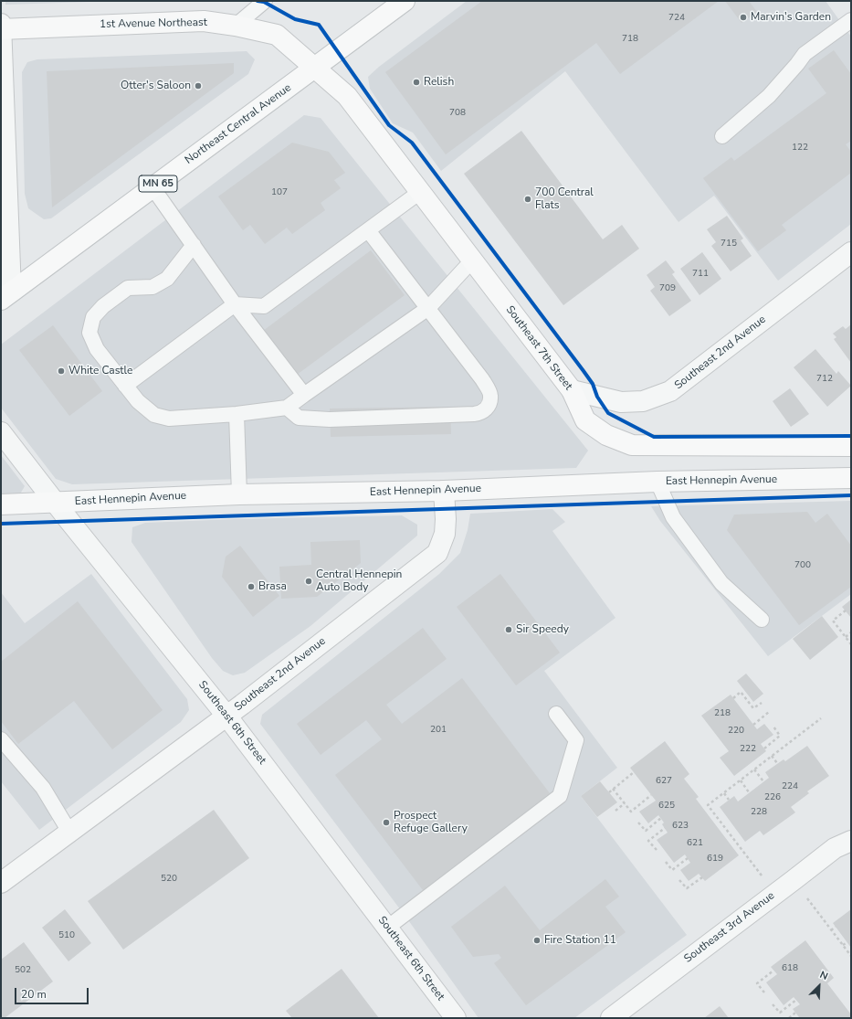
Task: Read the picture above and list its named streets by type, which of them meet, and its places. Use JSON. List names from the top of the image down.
{
  "streets": {
    "main road": [
      "1st Avenue Northeast",
      "Northeast Central Avenue",
      "MN 65",
      "Southeast 7th Street",
      "East Hennepin Avenue"
    ],
    "street": ["Southeast 2nd Avenue", "Southeast 6th Street", "Southeast 3rd Avenue"]
  },
  "crossings": [
    ["1st Avenue Northeast", "Northeast Central Avenue"],
    ["1st Avenue Northeast", "Southeast 7th Street"],
    ["Northeast Central Avenue", "Southeast 7th Street"],
    ["Southeast 7th Street", "Southeast 2nd Avenue"],
    ["Southeast 2nd Avenue", "East Hennepin Avenue"],
    ["Southeast 2nd Avenue", "Southeast 6th Street"],
    ["East Hennepin Avenue", "Southeast 6th Street"]
  ],
  "places": [
    "Marvin's Garden",
    "Relish",
    "Otter's Saloon",
    "700 Central Flats",
    "White Castle",
    "Central Hennepin Auto Body",
    "Brasa",
    "Sir Speedy",
    "Prospect Refuge Gallery",
    "Fire Station 11"
  ],
  "house_numbers": [
    "724",
    "718",
    "708",
    "122",
    "107",
    "715",
    "711",
    "709",
    "712",
    "700",
    "218",
    "201",
    "220",
    "222",
    "627",
    "224",
    "226",
    "625",
    "228",
    "623",
    "621",
    "619",
    "520",
    "510",
    "618",
    "502"
  ],
  "scale_bar": "20 m",
  "north": "top right"
}
